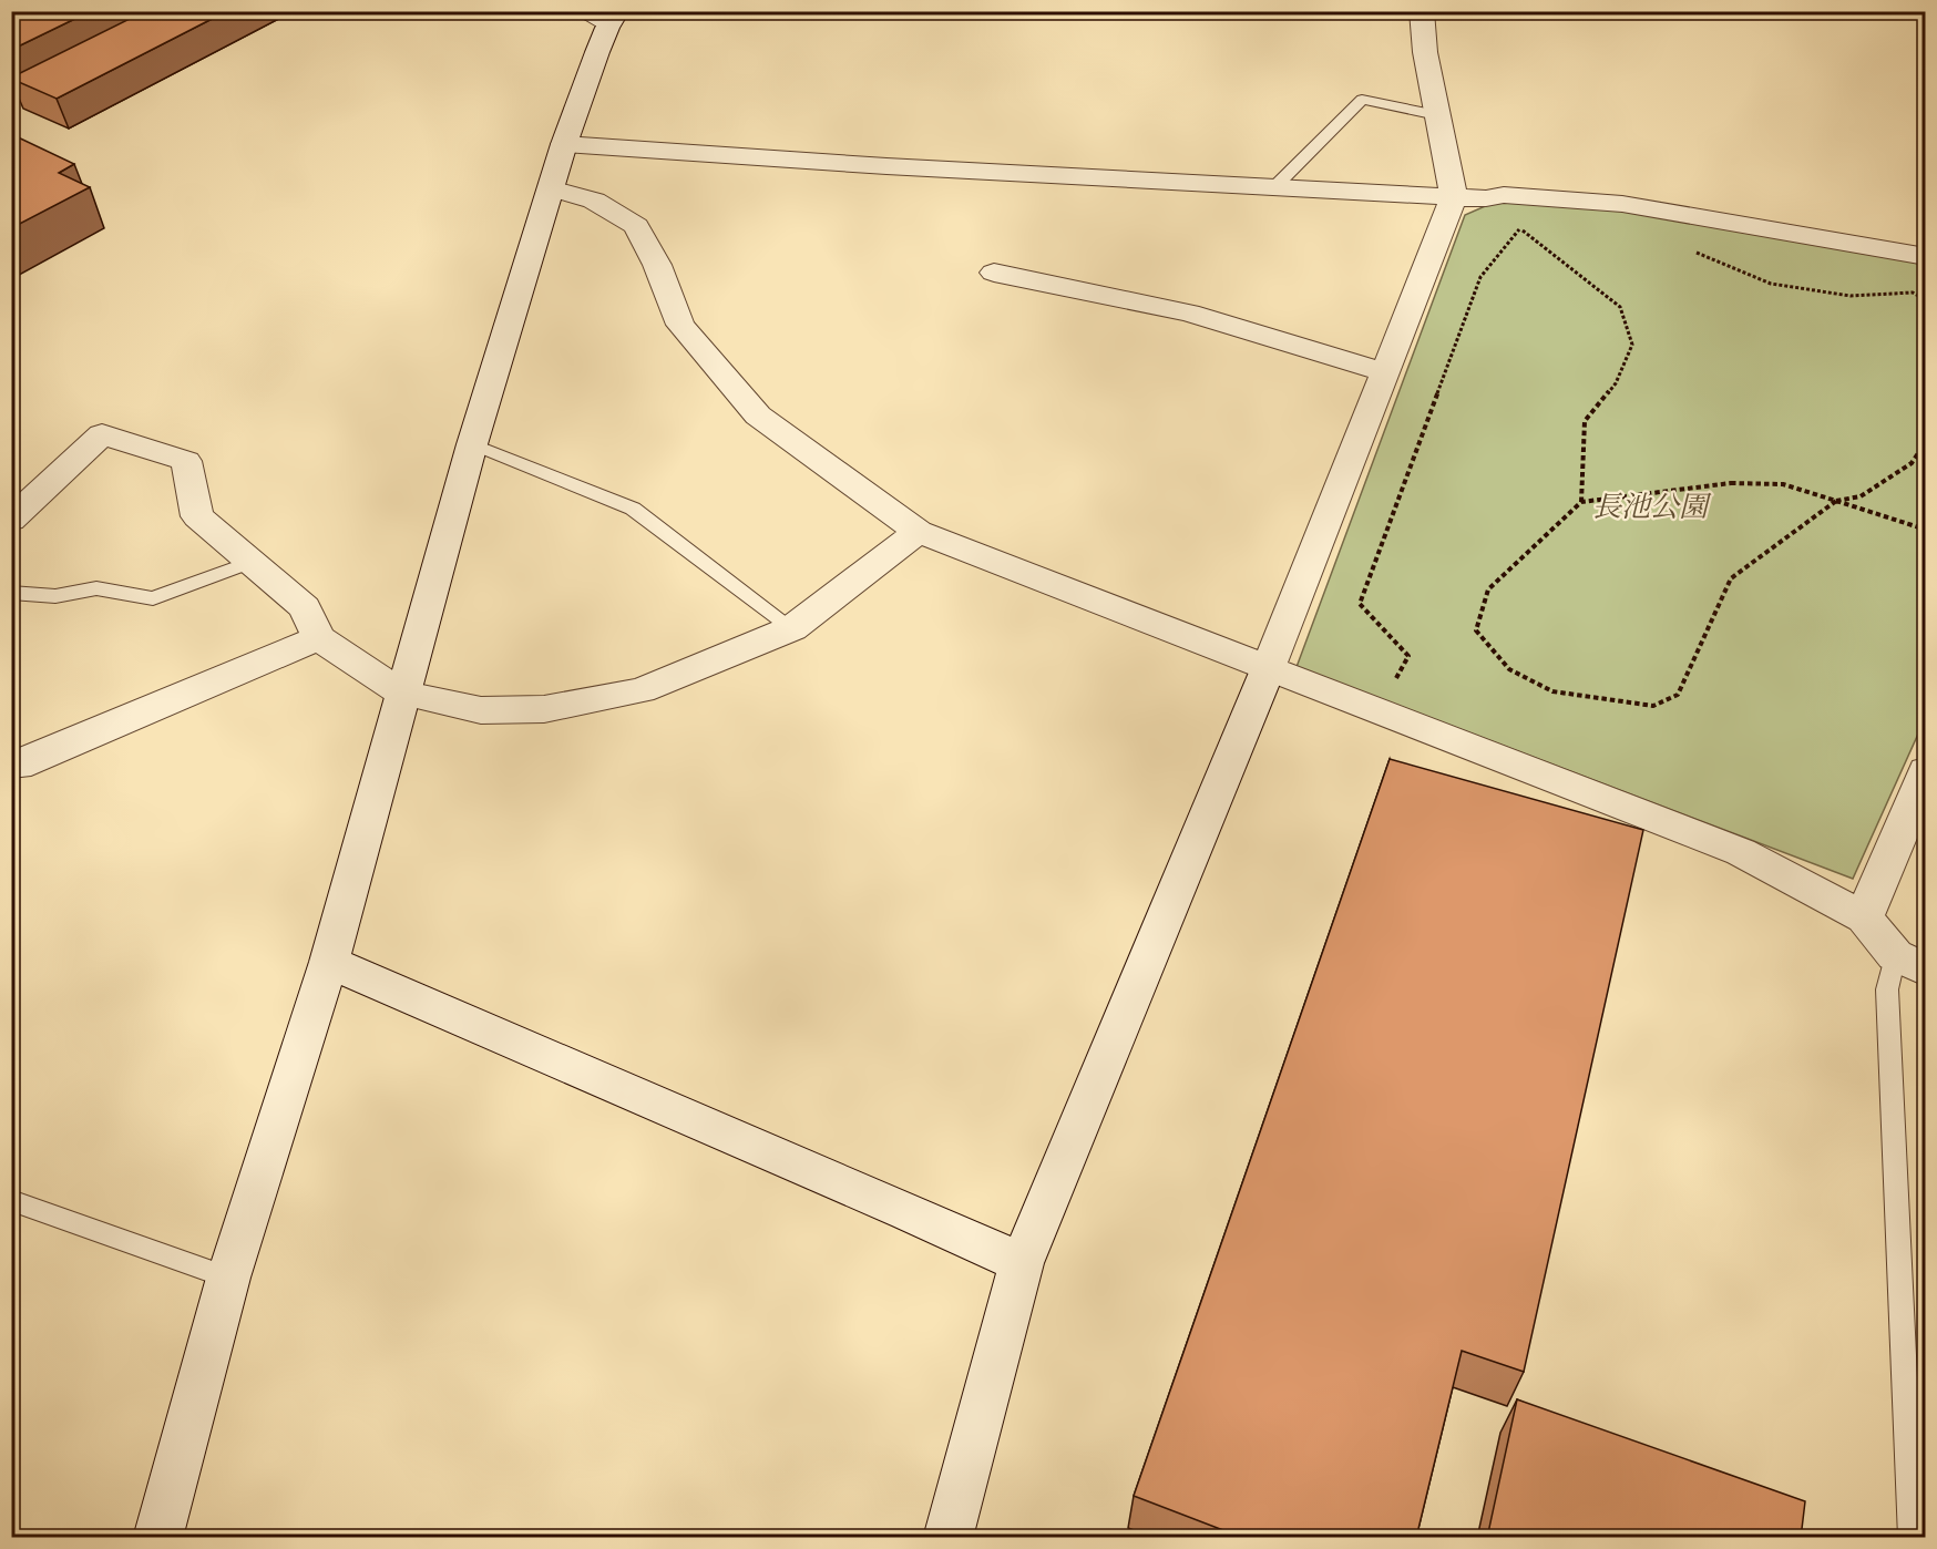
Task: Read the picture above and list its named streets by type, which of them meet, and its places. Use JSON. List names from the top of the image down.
{
  "parks": ["長池公園"]
}
